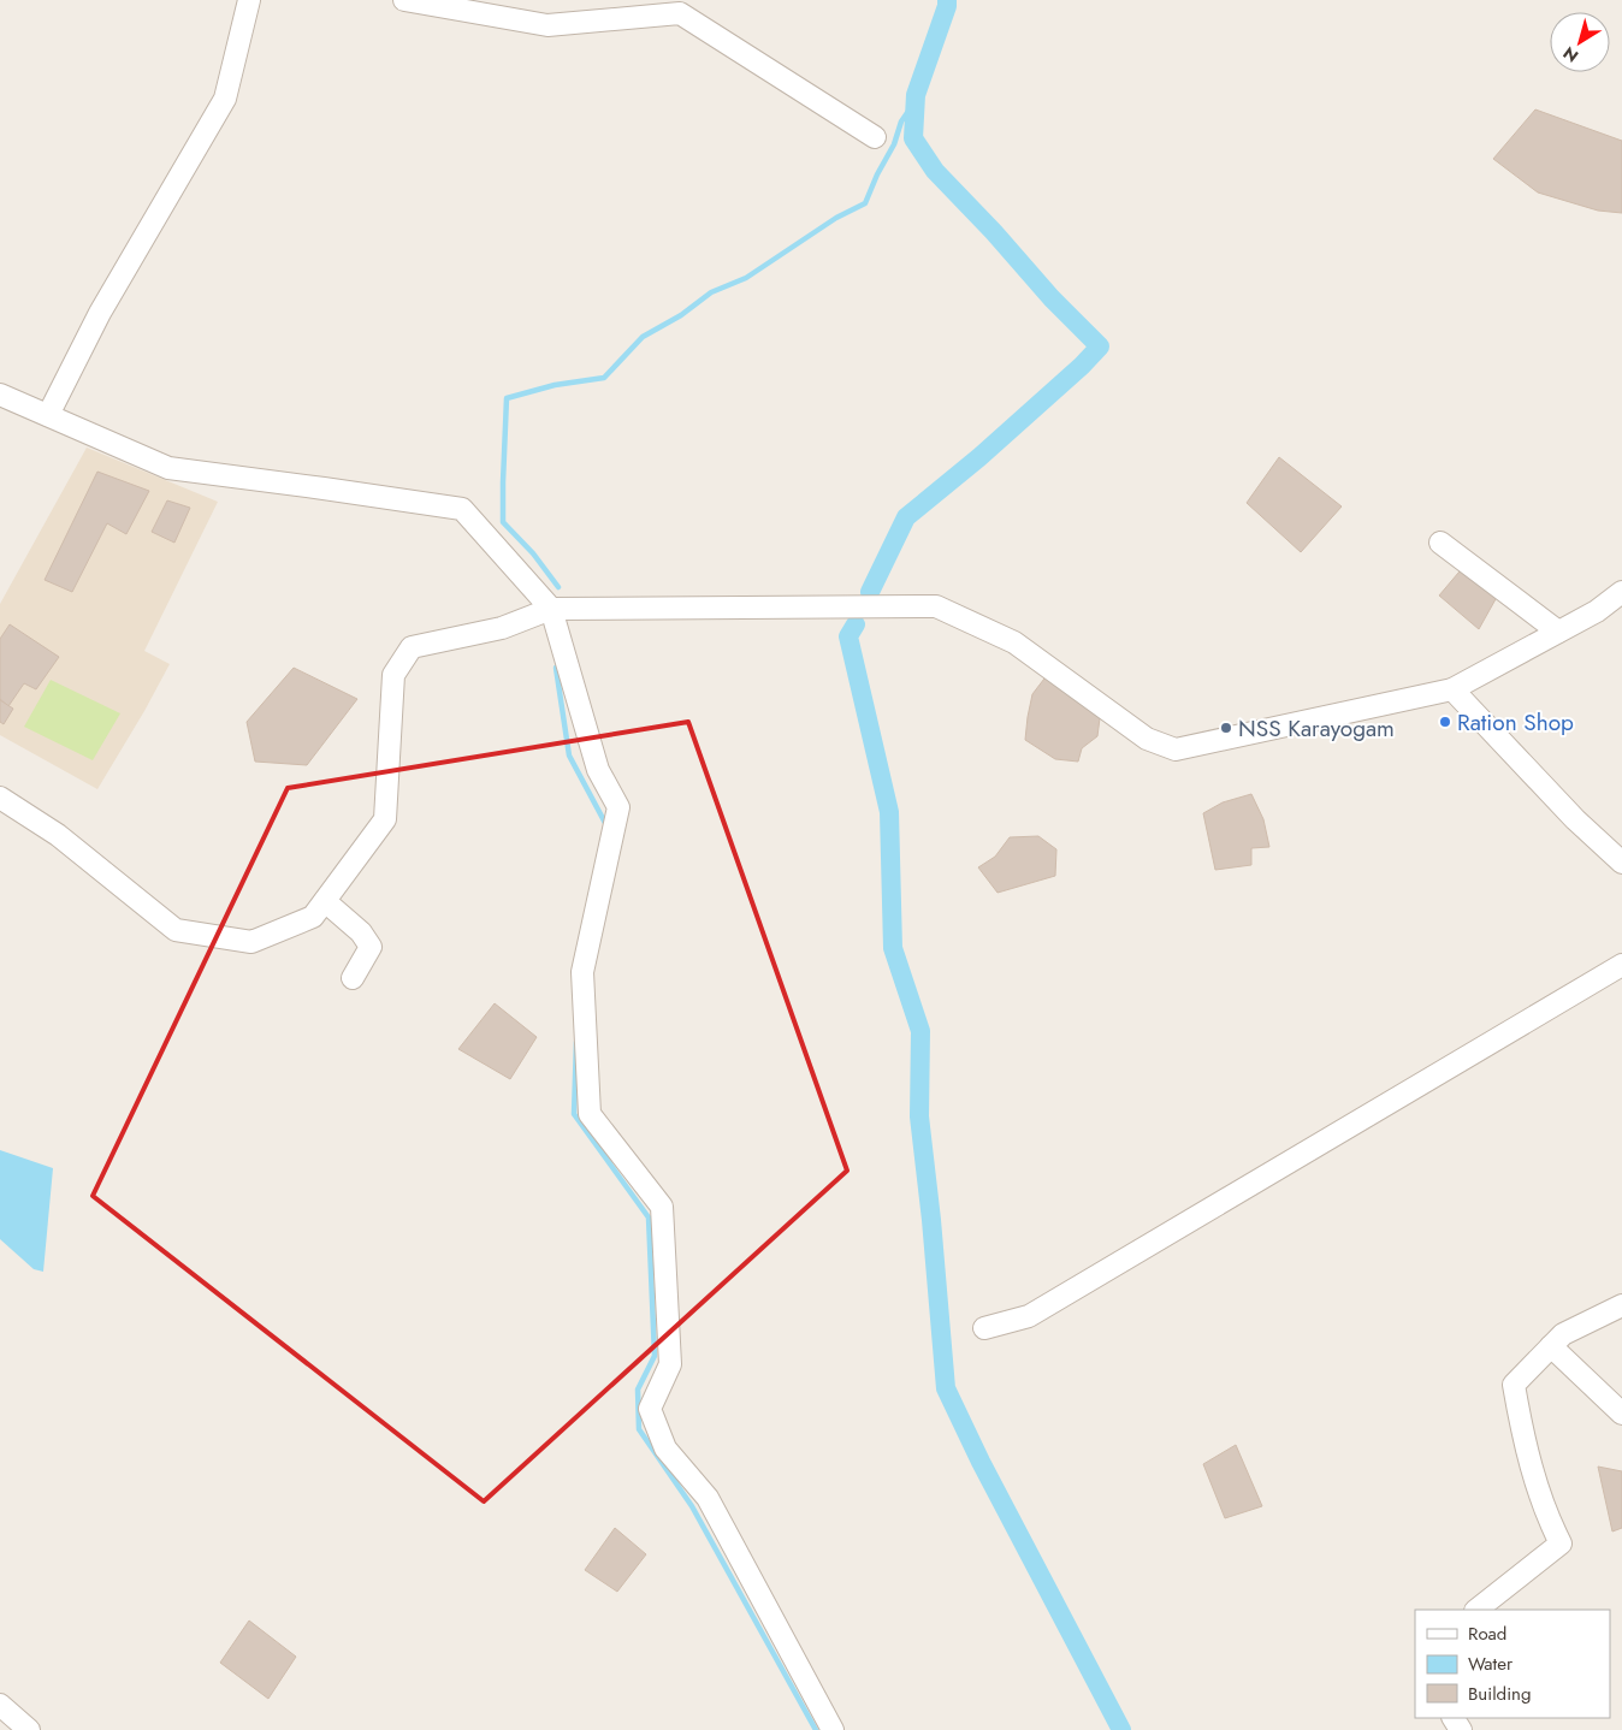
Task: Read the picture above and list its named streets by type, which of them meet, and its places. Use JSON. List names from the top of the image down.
{
  "places": ["Ration Shop", "NSS Karayogam"],
  "legend": ["Road", "Water", "Building"],
  "north": "bottom left"
}
